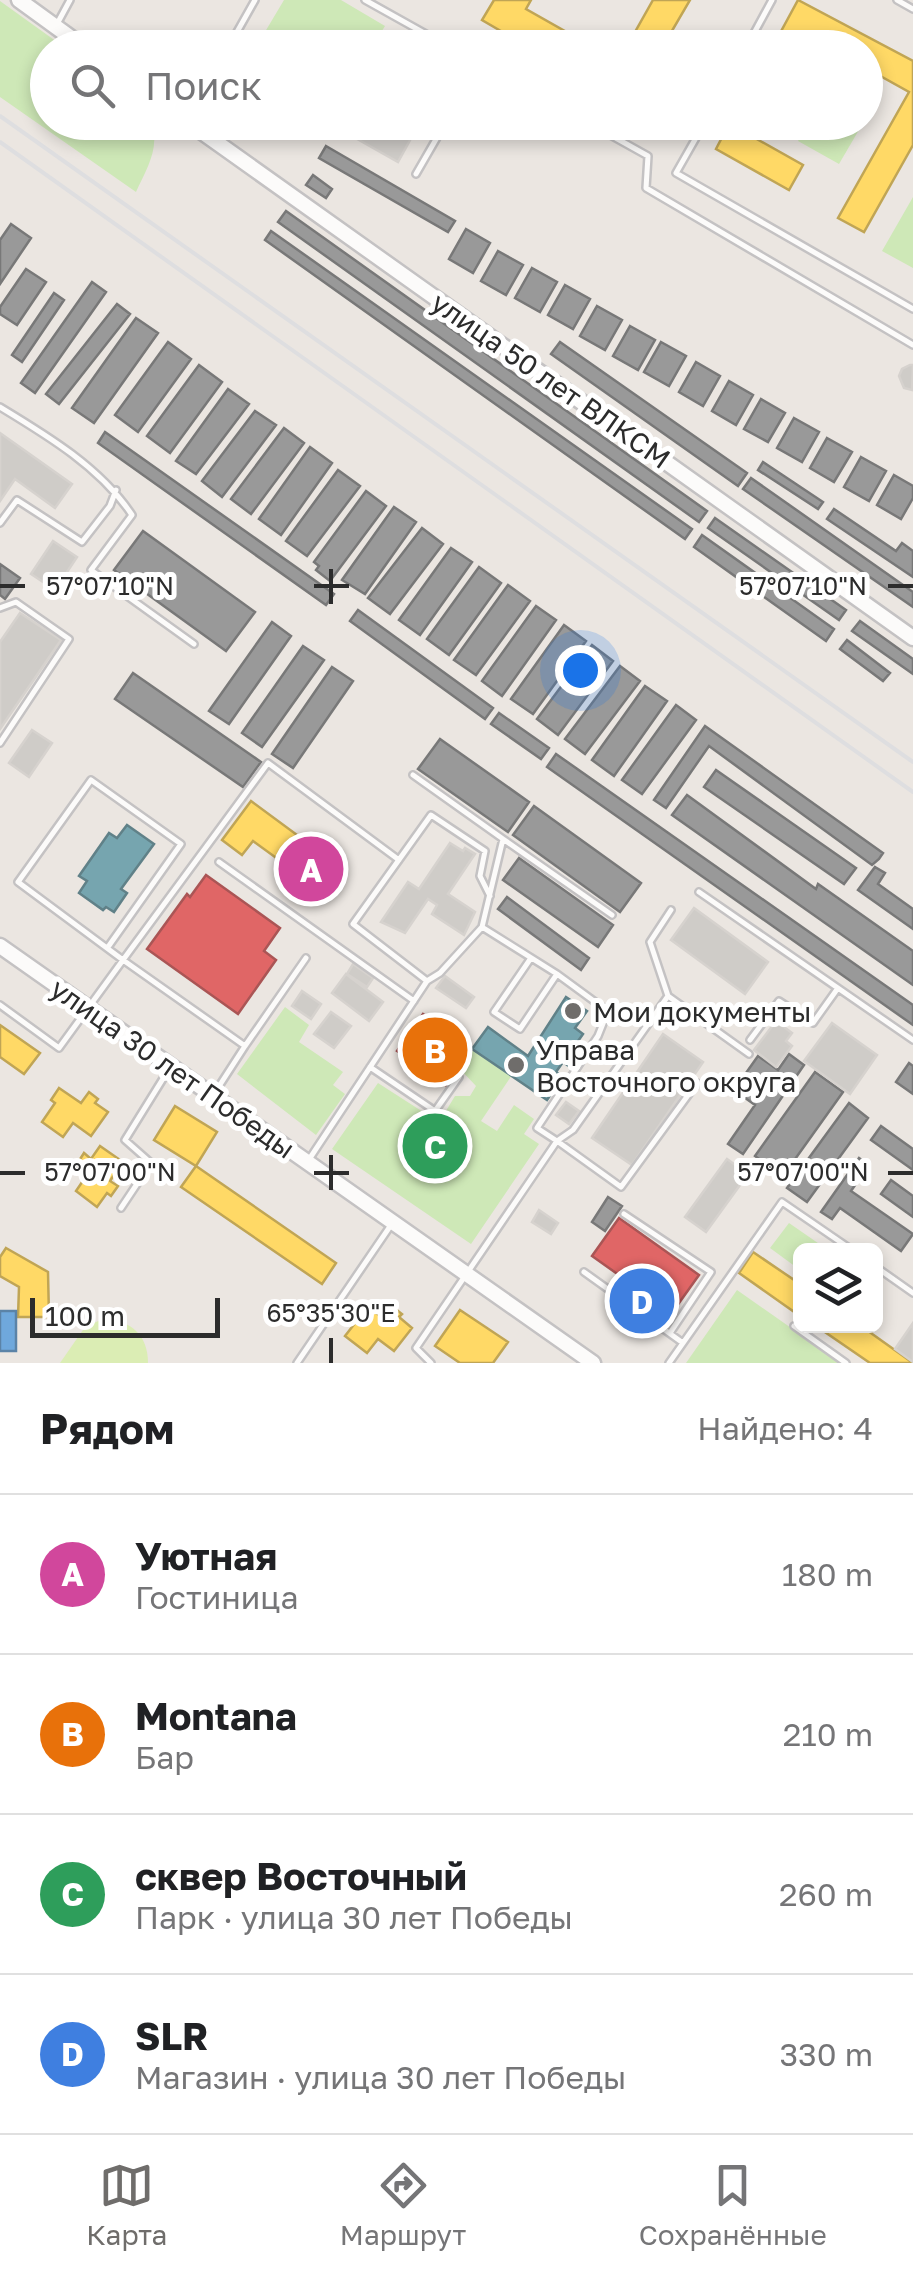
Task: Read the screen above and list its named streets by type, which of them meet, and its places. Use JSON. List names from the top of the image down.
{
  "streets": {
    "street": ["улица 50 лет ВЛКСМ", "улица 30 лет Победы"]
  },
  "places": ["Мои документы", "Управа Восточного округа"],
  "scale_bar": "100 m",
  "page": {
    "search": "Поиск",
    "pins": [
      "A",
      "B",
      "C",
      "D"
    ],
    "scale": "100 m",
    "heading": ["Рядом", "Найдено: 4"],
    "list": [
      {
        "mark": "A",
        "name": "Уютная",
        "note": "Гостиница",
        "value": "180 m"
      },
      {
        "mark": "B",
        "name": "Montana",
        "note": "Бар",
        "value": "210 m"
      },
      {
        "mark": "C",
        "name": "сквер Восточный",
        "note": "Парк · улица 30 лет Победы",
        "value": "260 m"
      },
      {
        "mark": "D",
        "name": "SLR",
        "note": "Магазин · улица 30 лет Победы",
        "value": "330 m"
      }
    ],
    "nav": ["Карта", "Маршрут", "Сохранённые"]
  },
  "coordinates": ["57°07'10\"N", "57°07'00\"N", "65°35'30\"E"]
}
